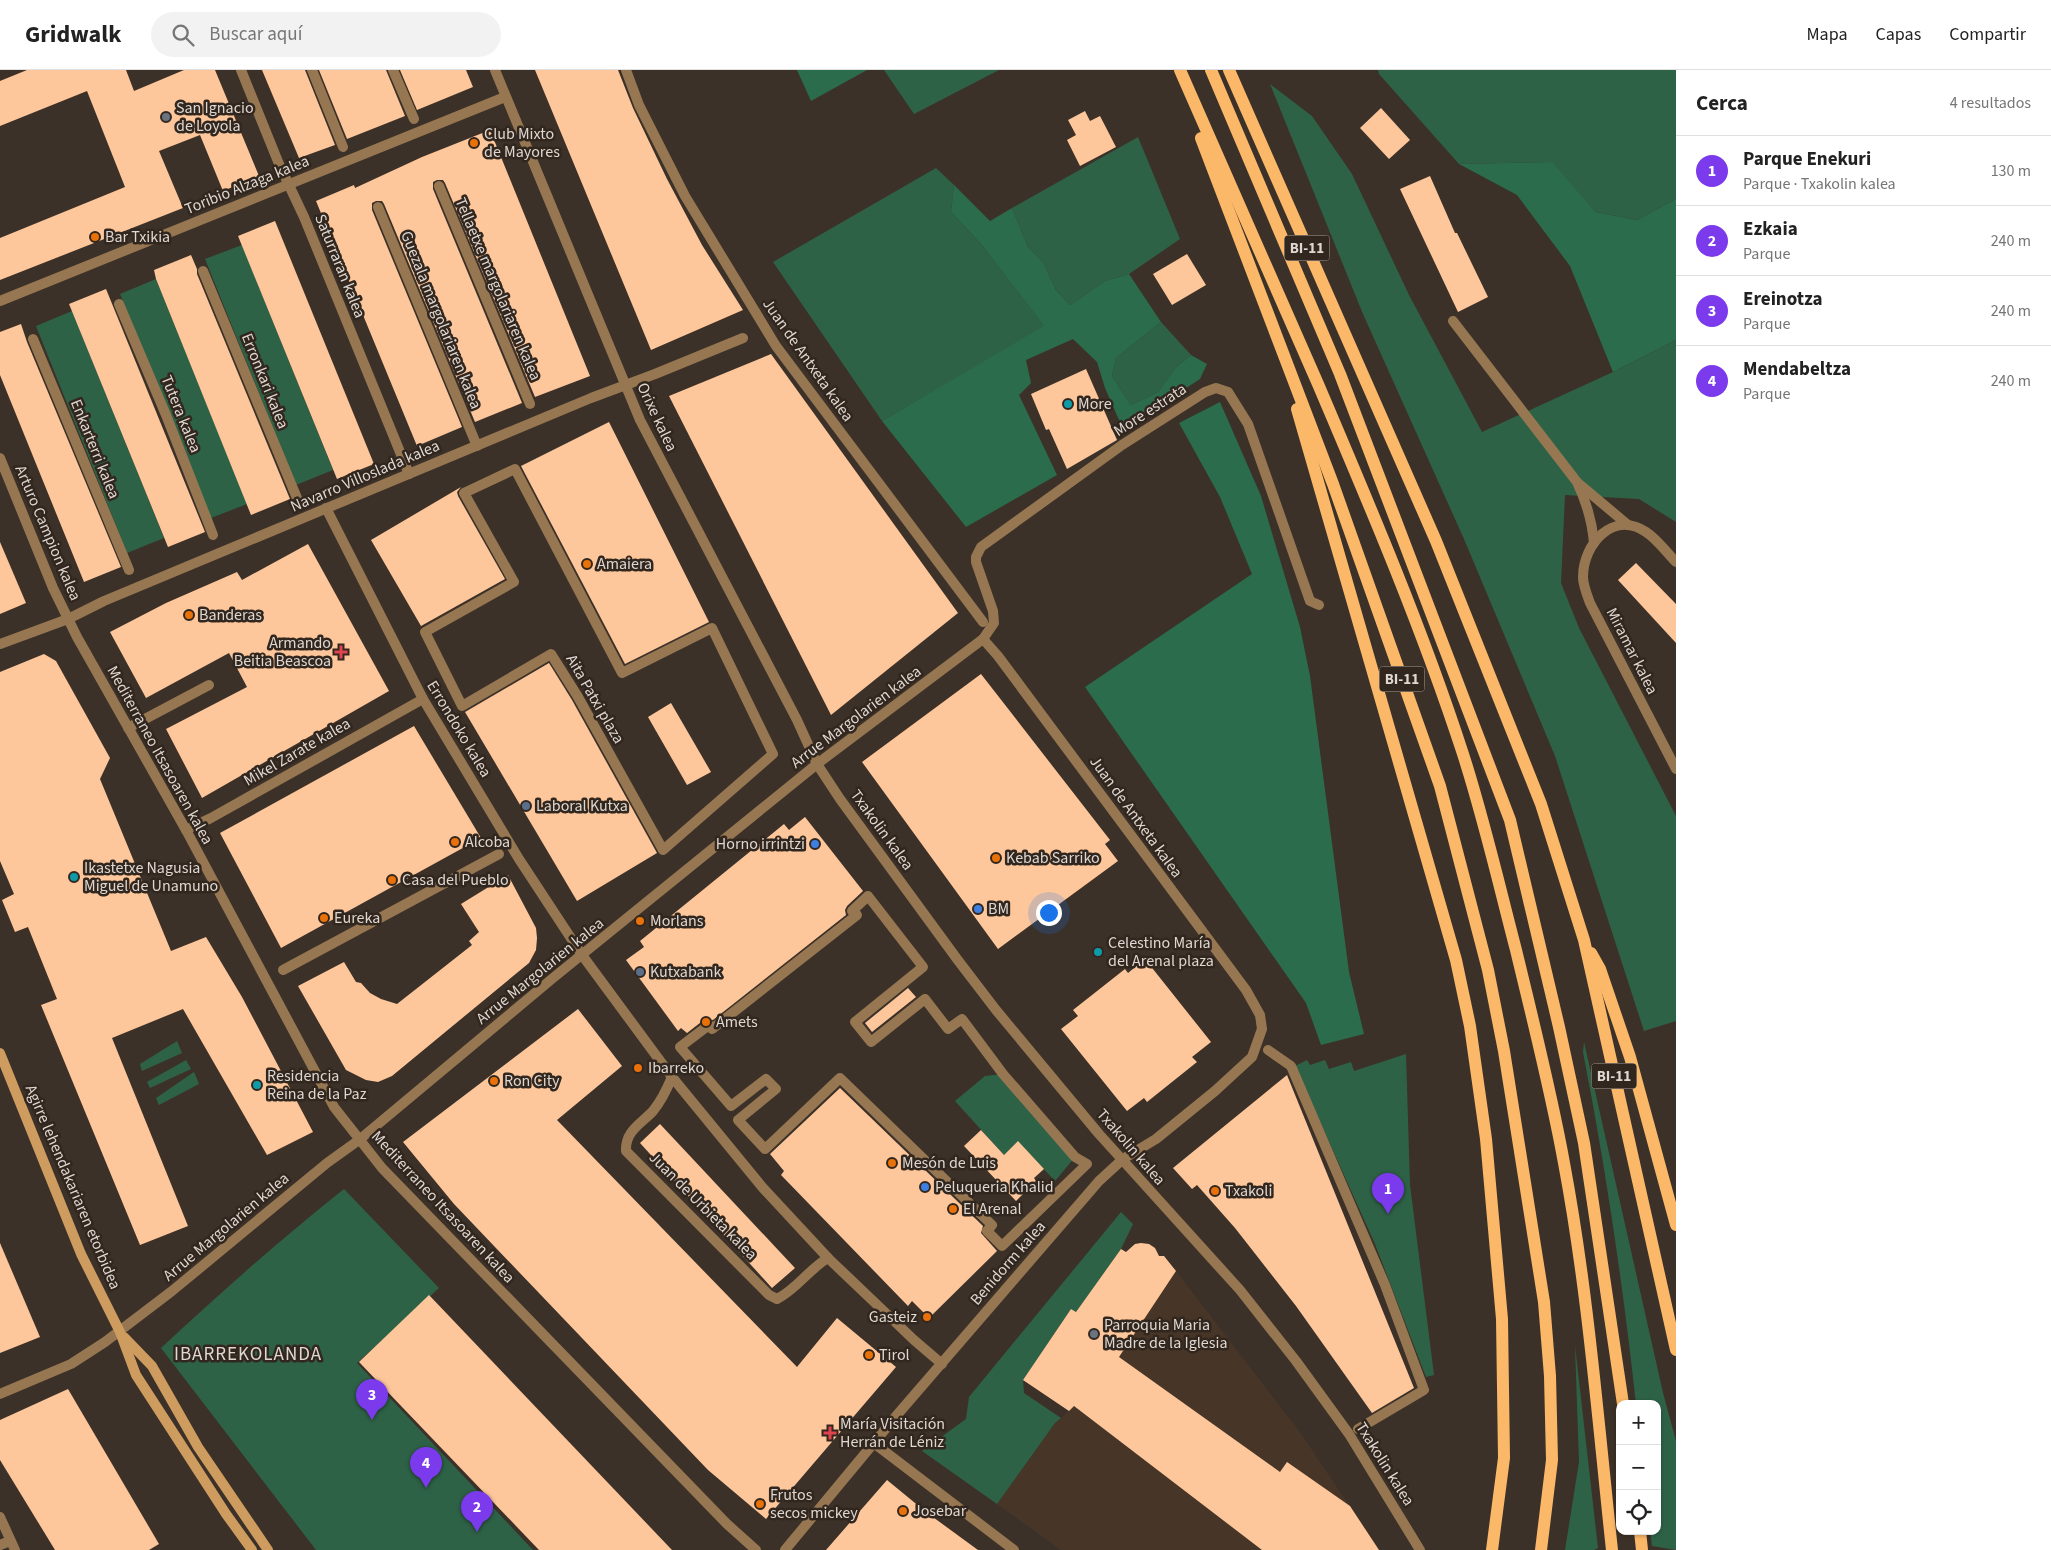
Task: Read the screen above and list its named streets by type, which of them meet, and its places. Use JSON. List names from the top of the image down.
{
  "streets": {
    "main road": ["BI-11", "Agirre lehendakariaren etorbidea"],
    "street": [
      "Toribio Alzaga kalea",
      "Saturraran kalea",
      "Tellaetxe margolariaren kalea",
      "Guezala margolariaren kalea",
      "Juan de Antxeta kalea",
      "Erronkari kalea",
      "More estrata",
      "Tutera kalea",
      "Orixe kalea",
      "Enkarterri kalea",
      "Navarro Villoslada kalea",
      "Arturo Campion kalea",
      "Miramar kalea",
      "Aita Patxi plaza",
      "Arrue Margolarien kalea",
      "Errondoko kalea",
      "Mikel Zarate kalea",
      "Mediterraneo Itsasoaren kalea",
      "Txakolin kalea",
      "Juan de Urbieta kalea",
      "Benidorm kalea"
    ]
  },
  "crossings": [
    ["Toribio Alzaga kalea", "Saturraran kalea"],
    ["Toribio Alzaga kalea", "Orixe kalea"],
    ["Saturraran kalea", "Navarro Villoslada kalea"],
    ["Guezala margolariaren kalea", "Navarro Villoslada kalea"],
    ["Juan de Antxeta kalea", "More estrata"],
    ["Juan de Antxeta kalea", "Arrue Margolarien kalea"],
    ["Juan de Antxeta kalea", "Benidorm kalea"],
    ["More estrata", "Arrue Margolarien kalea"],
    ["Orixe kalea", "Navarro Villoslada kalea"],
    ["Orixe kalea", "Arrue Margolarien kalea"],
    ["Orixe kalea", "Txakolin kalea"],
    ["Navarro Villoslada kalea", "Arturo Campion kalea"],
    ["Navarro Villoslada kalea", "Errondoko kalea"],
    ["Navarro Villoslada kalea", "Mediterraneo Itsasoaren kalea"],
    ["Arturo Campion kalea", "Mediterraneo Itsasoaren kalea"],
    ["Arrue Margolarien kalea", "Errondoko kalea"],
    ["Arrue Margolarien kalea", "Mediterraneo Itsasoaren kalea"],
    ["Arrue Margolarien kalea", "Txakolin kalea"],
    ["Arrue Margolarien kalea", "Agirre lehendakariaren etorbidea"],
    ["Errondoko kalea", "Mikel Zarate kalea"],
    ["Mikel Zarate kalea", "Mediterraneo Itsasoaren kalea"],
    ["Txakolin kalea", "Benidorm kalea"]
  ],
  "districts": ["IBARREKOLANDA"],
  "places": {
    "other": [
      "San Ignacio de Loyola",
      "Club Mixto de Mayores",
      "Bar Txikia",
      "More",
      "Amaiera",
      "Banderas",
      "Laboral Kutxa",
      "Alcoba",
      "Horno irrintzi",
      "Kebab Sarriko",
      "Ikastetxe Nagusia Miguel de Unamuno",
      "Casa del Pueblo",
      "BM",
      "Eureka",
      "Morlans",
      "Celestino María del Arenal plaza",
      "Kutxabank",
      "Amets",
      "Ibarreko",
      "Ron City",
      "Residencia Reina de la Paz",
      "Mesón de Luis",
      "Peluqueria Khalid",
      "Txakoli",
      "El Arenal",
      "Gasteiz",
      "Parroquia Maria Madre de la Iglesia",
      "Tirol",
      "Frutos secos mickey",
      "Josebar"
    ],
    "health": ["Armando Beitia Beascoa", "María Visitación Herrán de Léniz"]
  },
  "page": {
    "header": "Gridwalk",
    "search": "Buscar aquí",
    "nav": ["Mapa", "Capas", "Compartir"],
    "heading": ["Cerca", "4 resultados"],
    "list": [
      {
        "mark": "1",
        "name": "Parque Enekuri",
        "note": "Parque · Txakolin kalea",
        "value": "130 m"
      },
      {
        "mark": "2",
        "name": "Ezkaia",
        "note": "Parque",
        "value": "240 m"
      },
      {
        "mark": "3",
        "name": "Ereinotza",
        "note": "Parque",
        "value": "240 m"
      },
      {
        "mark": "4",
        "name": "Mendabeltza",
        "note": "Parque",
        "value": "240 m"
      }
    ],
    "pins": [
      "1",
      "3",
      "4",
      "2"
    ],
    "map_buttons": ["+", "−"]
  }
}
